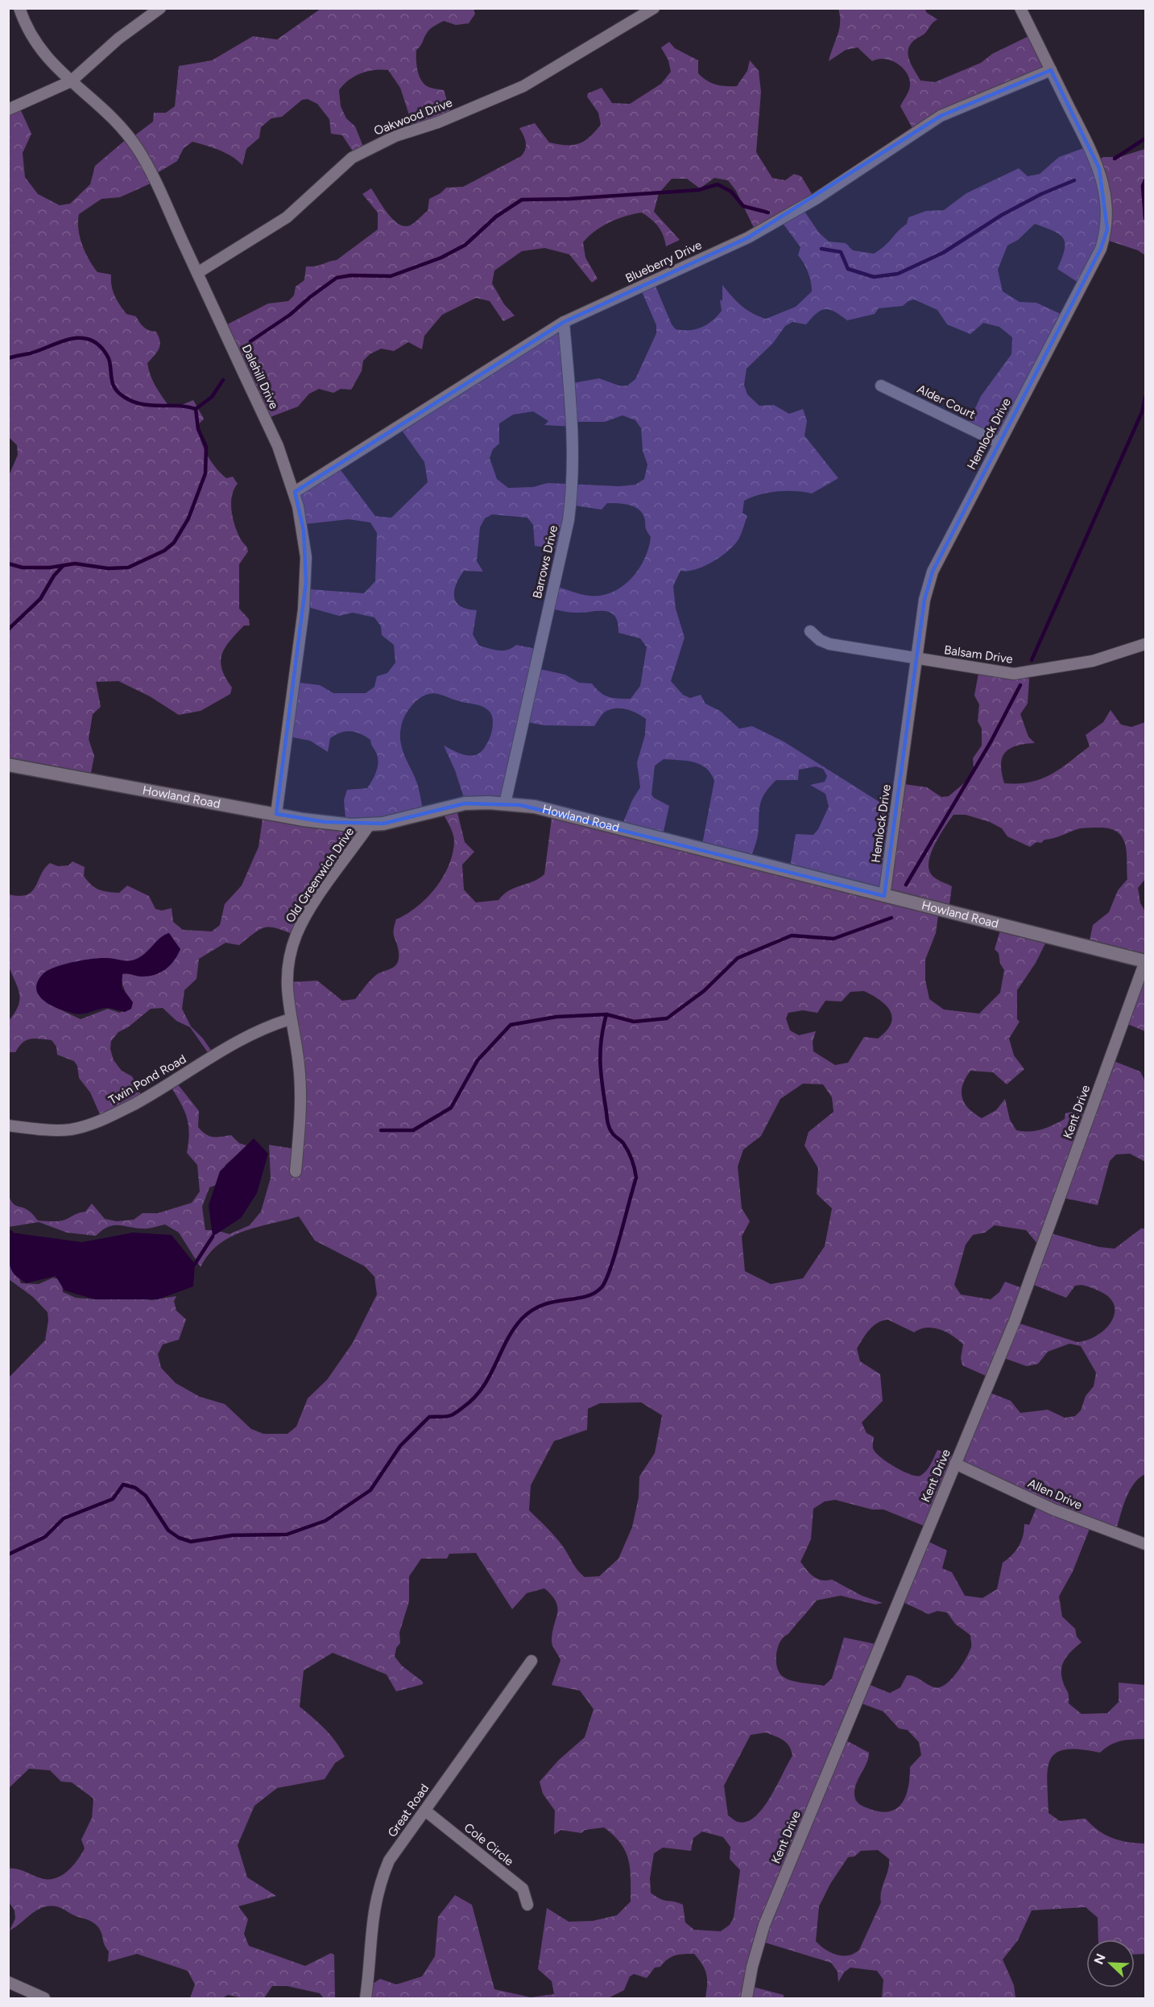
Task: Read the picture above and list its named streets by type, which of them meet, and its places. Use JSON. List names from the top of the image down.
{
  "streets": {
    "street": [
      "Oakwood Drive",
      "Blueberry Drive",
      "Dalehill Drive",
      "Alder Court",
      "Hemlock Drive",
      "Barrows Drive",
      "Balsam Drive",
      "Howland Road",
      "Old Greenwich Drive",
      "Twin Pond Road",
      "Kent Drive",
      "Allen Drive",
      "Great Road",
      "Cole Circle"
    ]
  },
  "crossings": [
    ["Oakwood Drive", "Dalehill Drive"],
    ["Blueberry Drive", "Dalehill Drive"],
    ["Blueberry Drive", "Hemlock Drive"],
    ["Blueberry Drive", "Barrows Drive"],
    ["Dalehill Drive", "Howland Road"],
    ["Alder Court", "Hemlock Drive"],
    ["Hemlock Drive", "Balsam Drive"],
    ["Hemlock Drive", "Howland Road"],
    ["Barrows Drive", "Howland Road"],
    ["Howland Road", "Old Greenwich Drive"],
    ["Howland Road", "Kent Drive"],
    ["Old Greenwich Drive", "Twin Pond Road"],
    ["Kent Drive", "Allen Drive"],
    ["Great Road", "Cole Circle"]
  ],
  "north": "top left"
}
